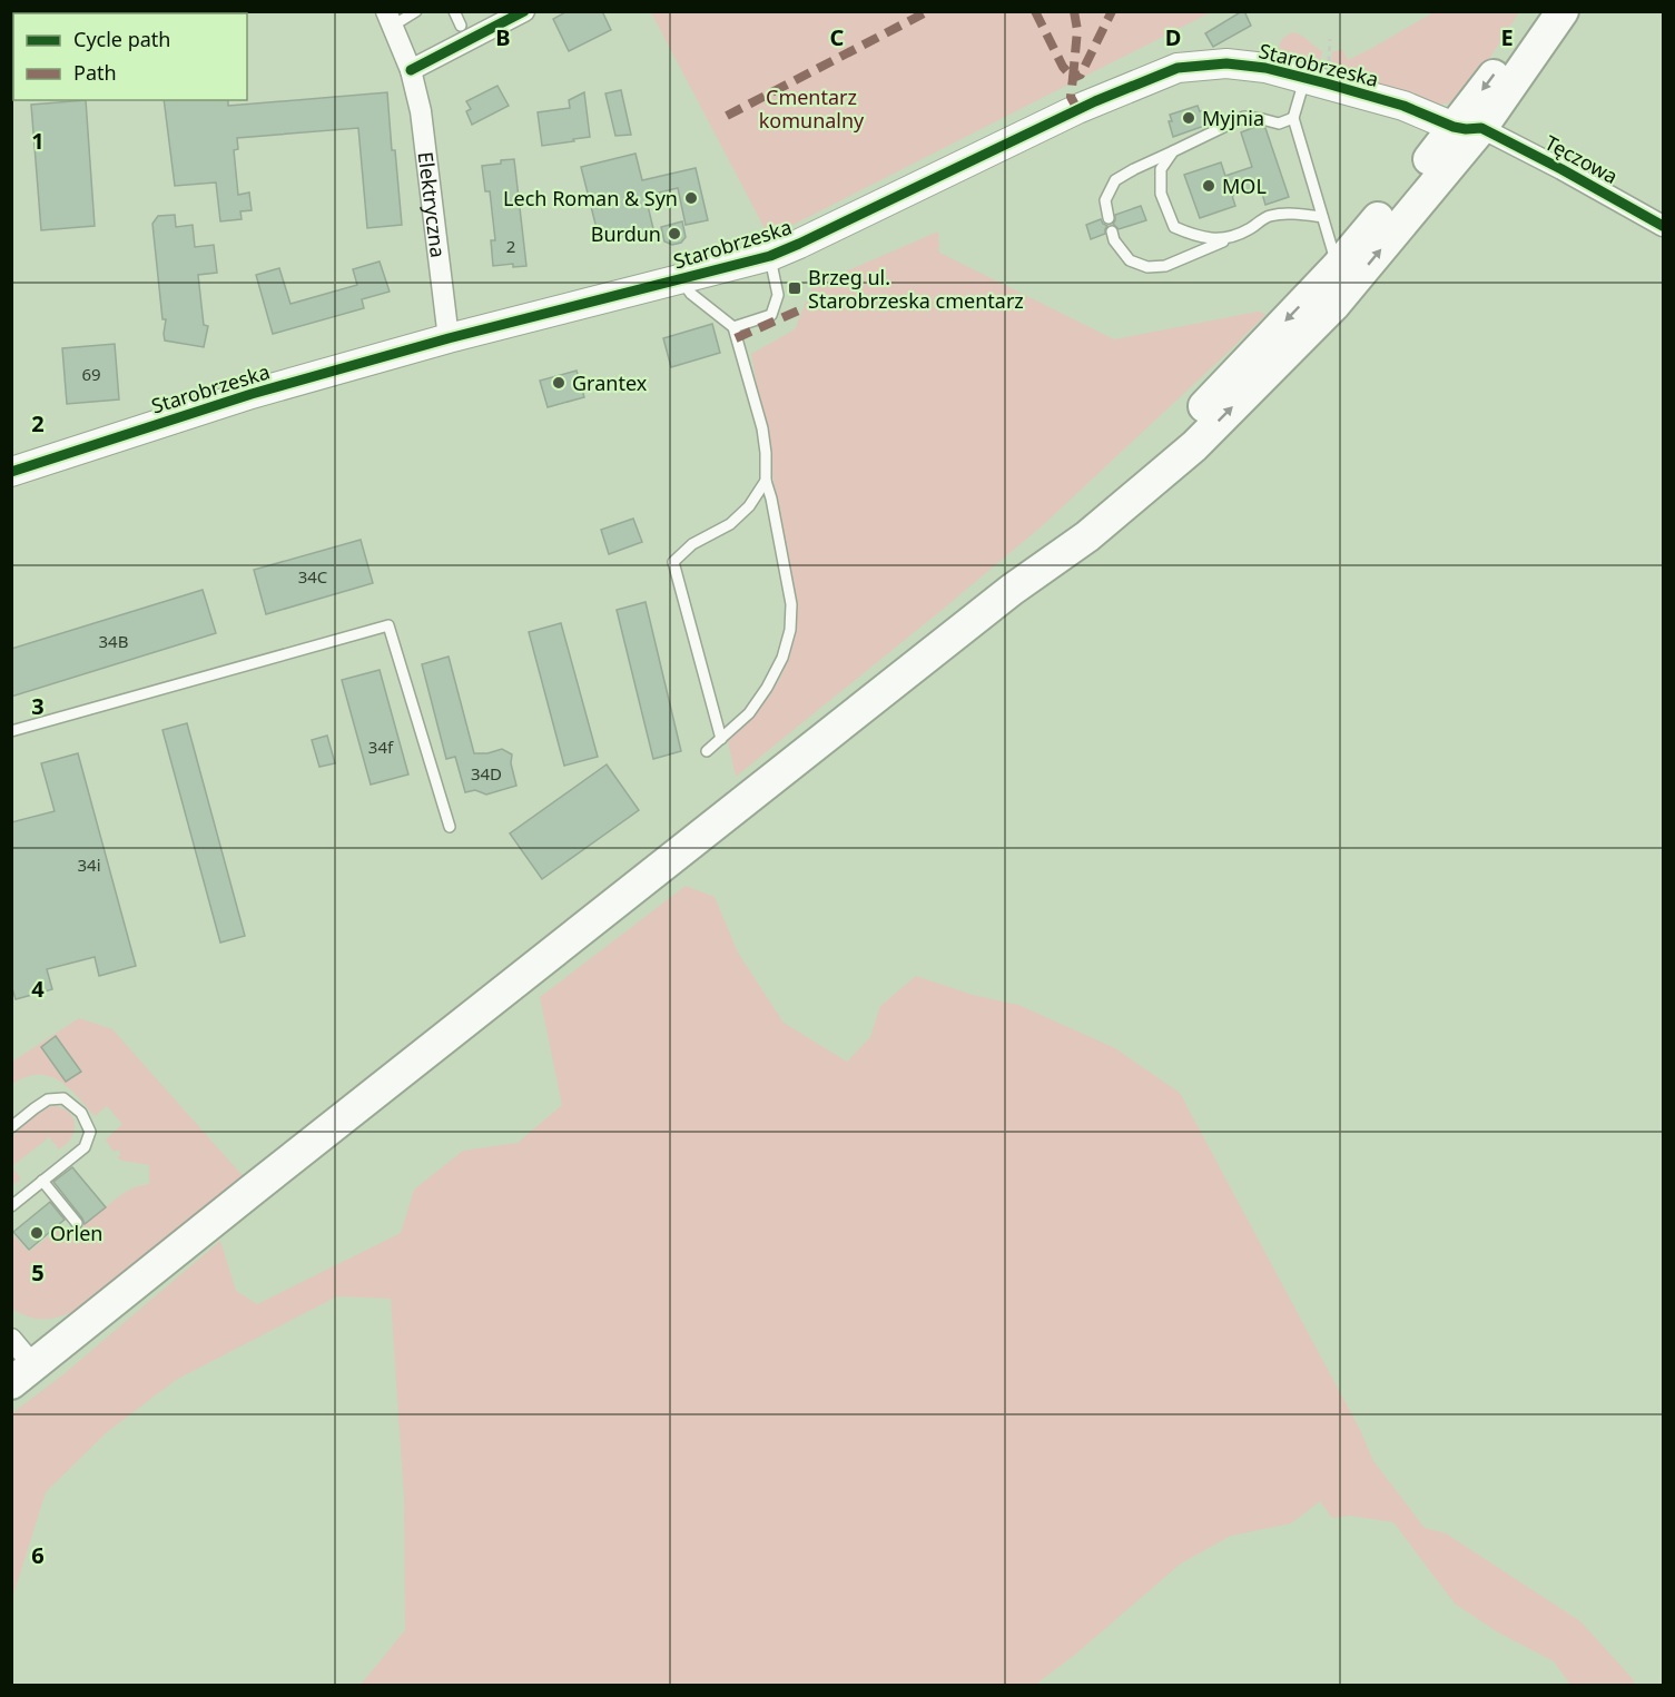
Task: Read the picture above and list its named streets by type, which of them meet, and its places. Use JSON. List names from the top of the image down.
{
  "streets": {
    "street": ["Starobrzeska", "Tęczowa", "Elektryczna"]
  },
  "crossings": [
    ["Starobrzeska", "Tęczowa"],
    ["Starobrzeska", "Elektryczna"]
  ],
  "parks": ["Cmentarz komunalny"],
  "places": {
    "other": [
      "Myjnia",
      "MOL",
      "Lech Roman & Syn",
      "Burdun",
      "Grantex",
      "Orlen"
    ],
    "transit": ["Brzeg ul. Starobrzeska cmentarz"]
  },
  "house_numbers": [
    "2",
    "69",
    "34C",
    "34B",
    "34f",
    "34D",
    "34i"
  ],
  "legend": ["Cycle path", "Path"],
  "grid": {
    "columns": [
      "B",
      "C",
      "D",
      "E"
    ],
    "rows": [
      "1",
      "2",
      "3",
      "4",
      "5",
      "6"
    ]
  }
}
